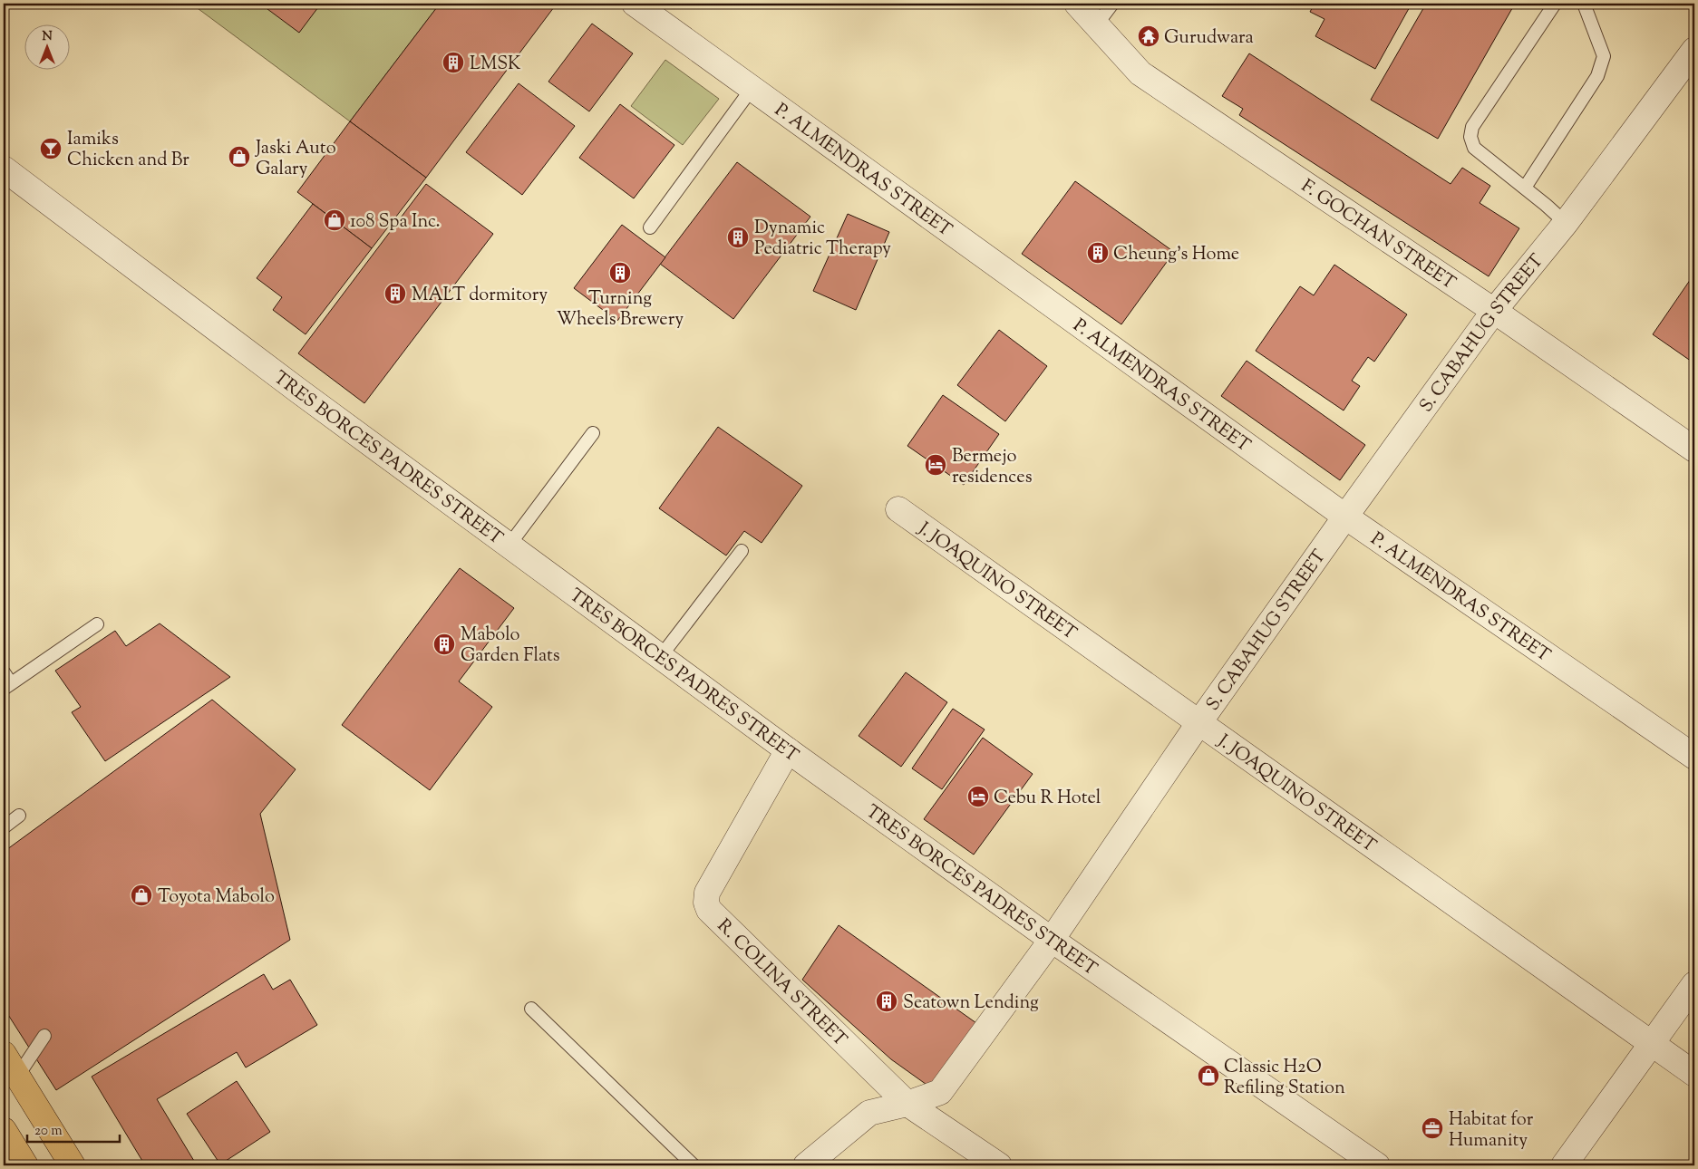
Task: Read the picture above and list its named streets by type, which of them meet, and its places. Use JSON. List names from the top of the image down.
{
  "streets": {
    "street": [
      "P. ALMENDRAS STREET",
      "F. GOCHAN STREET",
      "S. CABAHUG STREET",
      "TRES BORCES PADRES STREET",
      "J. JOAQUINO STREET",
      "R. COLINA STREET"
    ]
  },
  "crossings": [
    ["P. ALMENDRAS STREET", "S. CABAHUG STREET"],
    ["F. GOCHAN STREET", "S. CABAHUG STREET"],
    ["S. CABAHUG STREET", "TRES BORCES PADRES STREET"],
    ["S. CABAHUG STREET", "J. JOAQUINO STREET"],
    ["S. CABAHUG STREET", "R. COLINA STREET"],
    ["TRES BORCES PADRES STREET", "R. COLINA STREET"]
  ],
  "places": {
    "temple": ["Gurudwara"],
    "building": [
      "LMSK",
      "Dynamic Pediatric Therapy",
      "Cheung's Home",
      "Turning Wheels Brewery",
      "MALT dormitory",
      "Mabolo Garden Flats",
      "Seatown Lending"
    ],
    "bar": ["Iamiks Chicken and Br"],
    "shop": [
      "Jaski Auto Galary",
      "108 Spa Inc.",
      "Toyota Mabolo",
      "Classic H2O Refiling Station"
    ],
    "hotel": ["Bermejo residences", "Cebu R Hotel"],
    "office": ["Habitat for Humanity"]
  },
  "scale_bar": "20 m",
  "north": "top"
}
